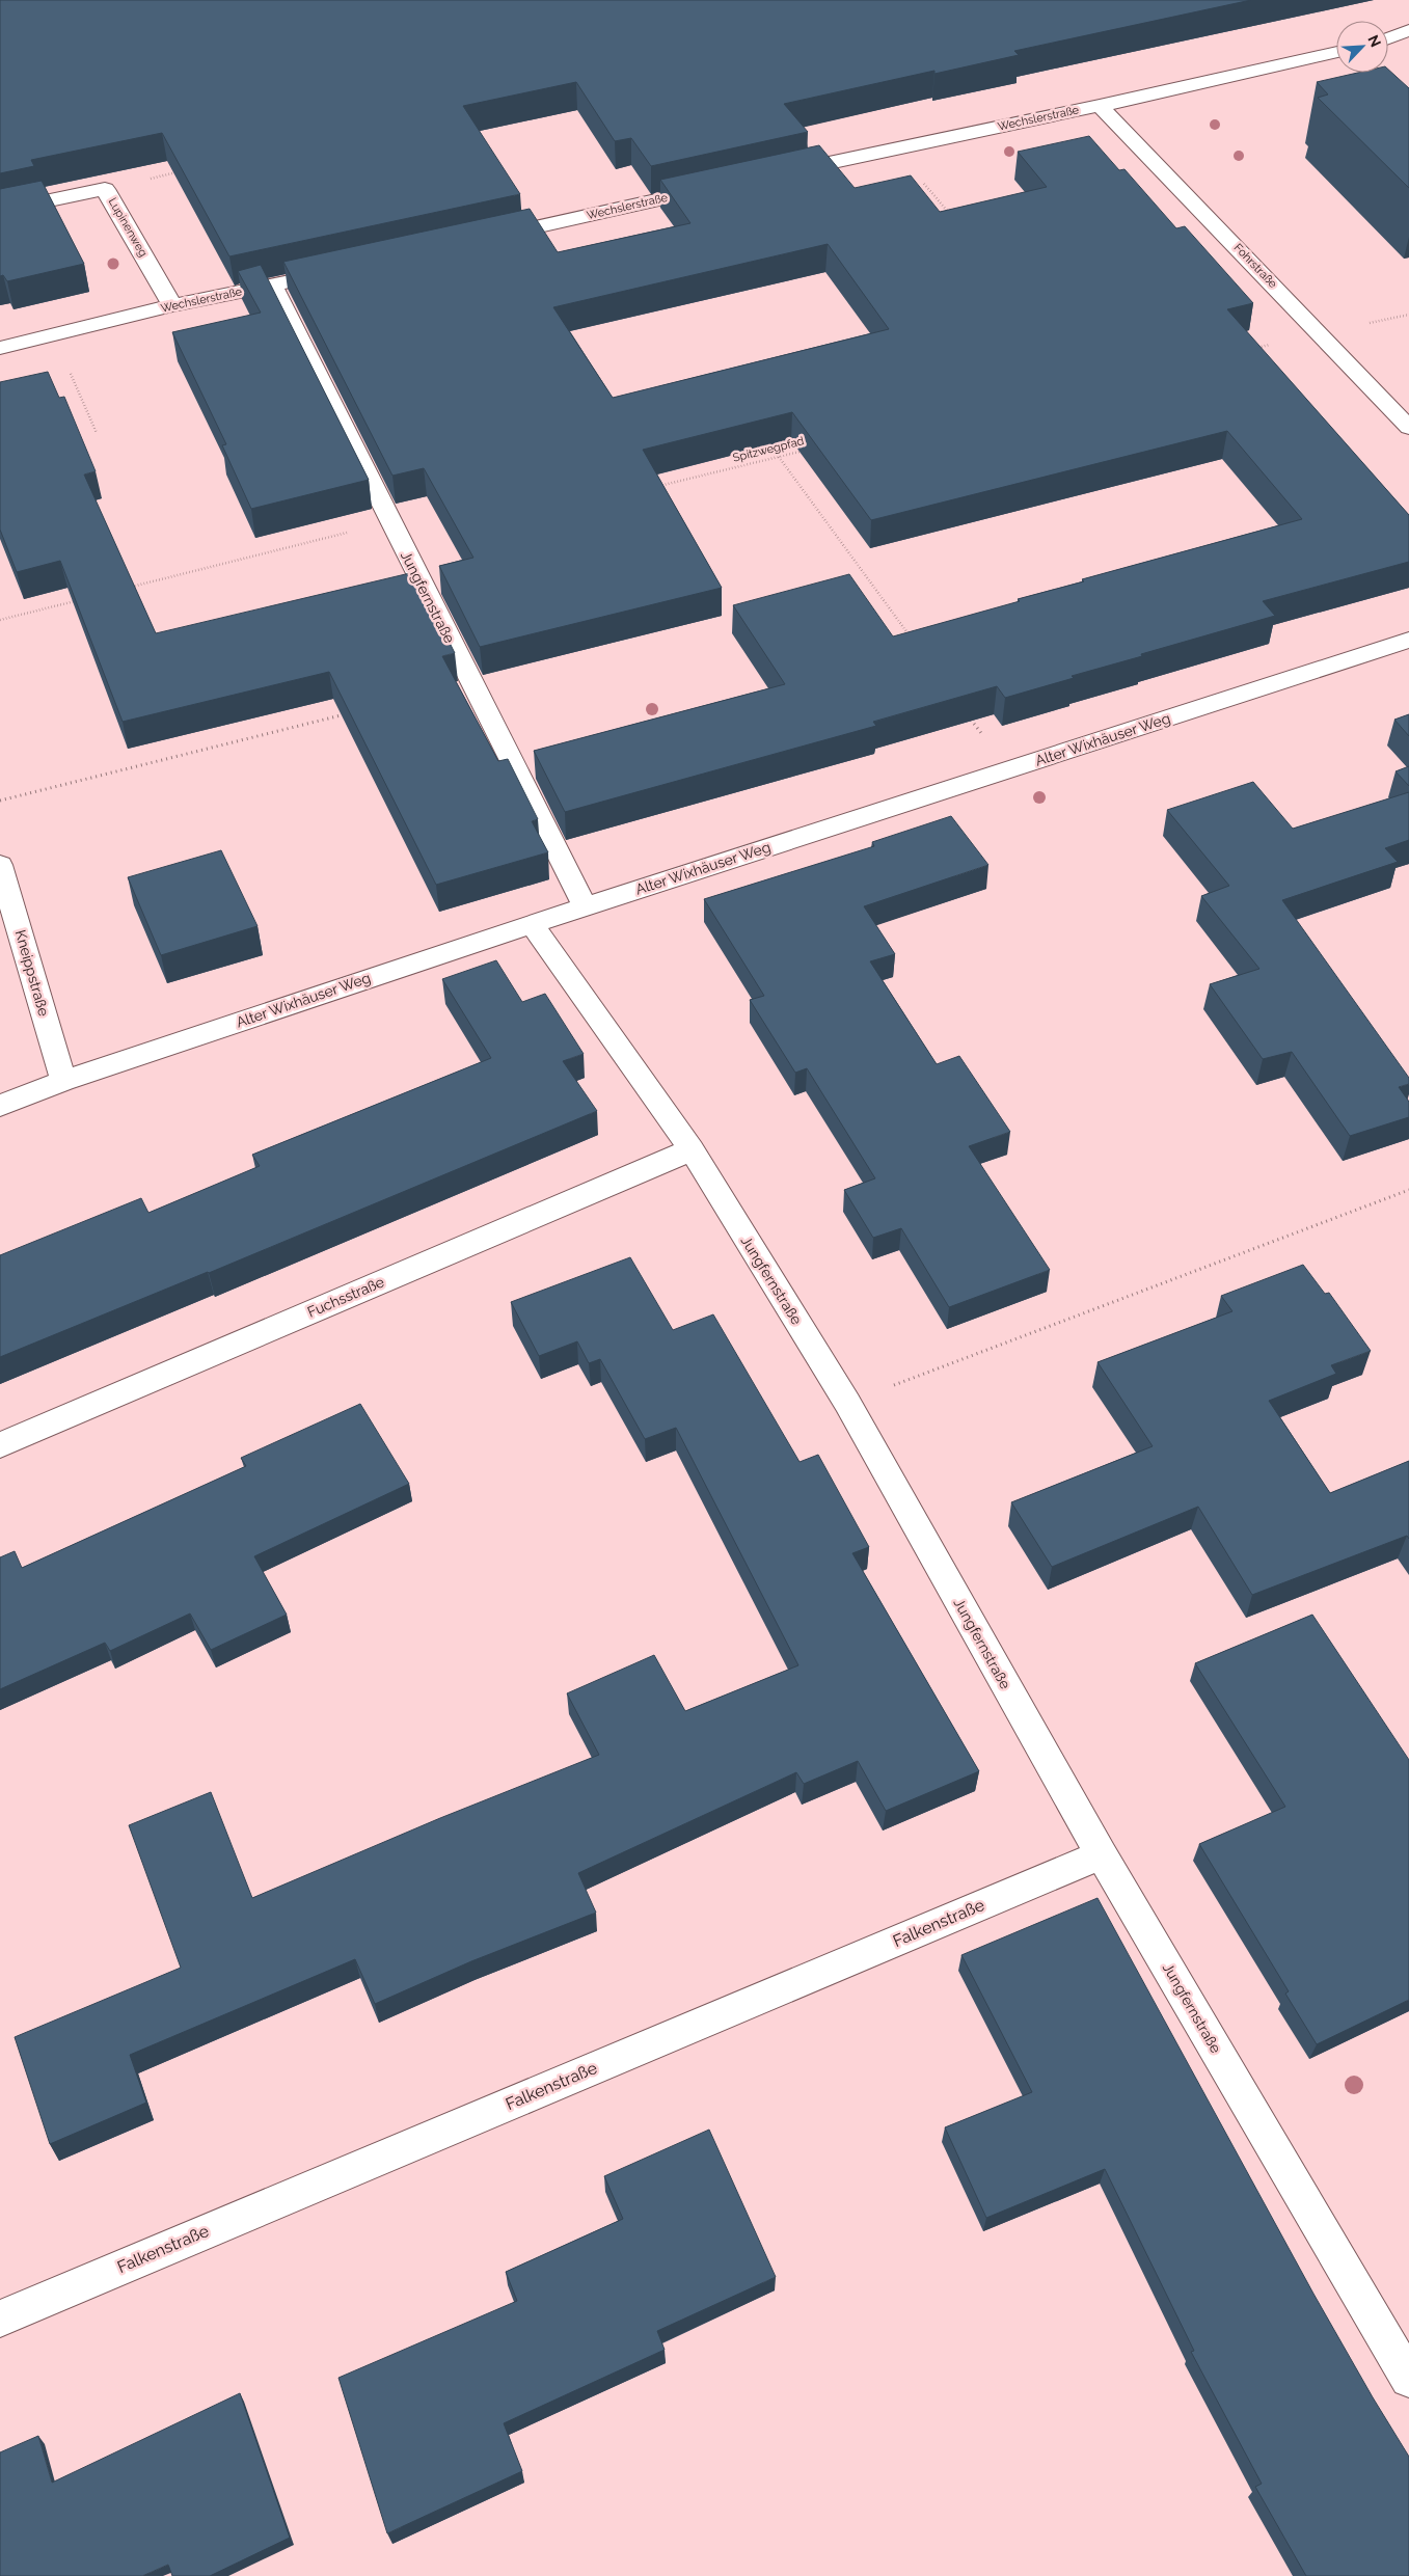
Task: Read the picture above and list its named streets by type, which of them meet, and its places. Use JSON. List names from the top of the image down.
{
  "streets": {
    "street": [
      "Wechslerstraße",
      "Lupinenweg",
      "Fohrstraße",
      "Jungfernstraße",
      "Alter Wixhäuser Weg",
      "Kneippstraße",
      "Fuchsstraße",
      "Falkenstraße"
    ],
    "path": ["Spitzwegpfad"]
  },
  "crossings": [
    ["Wechslerstraße", "Lupinenweg"],
    ["Wechslerstraße", "Fohrstraße"],
    ["Wechslerstraße", "Jungfernstraße"],
    ["Jungfernstraße", "Alter Wixhäuser Weg"],
    ["Jungfernstraße", "Fuchsstraße"],
    ["Jungfernstraße", "Falkenstraße"],
    ["Alter Wixhäuser Weg", "Kneippstraße"]
  ],
  "north": "top right"
}
